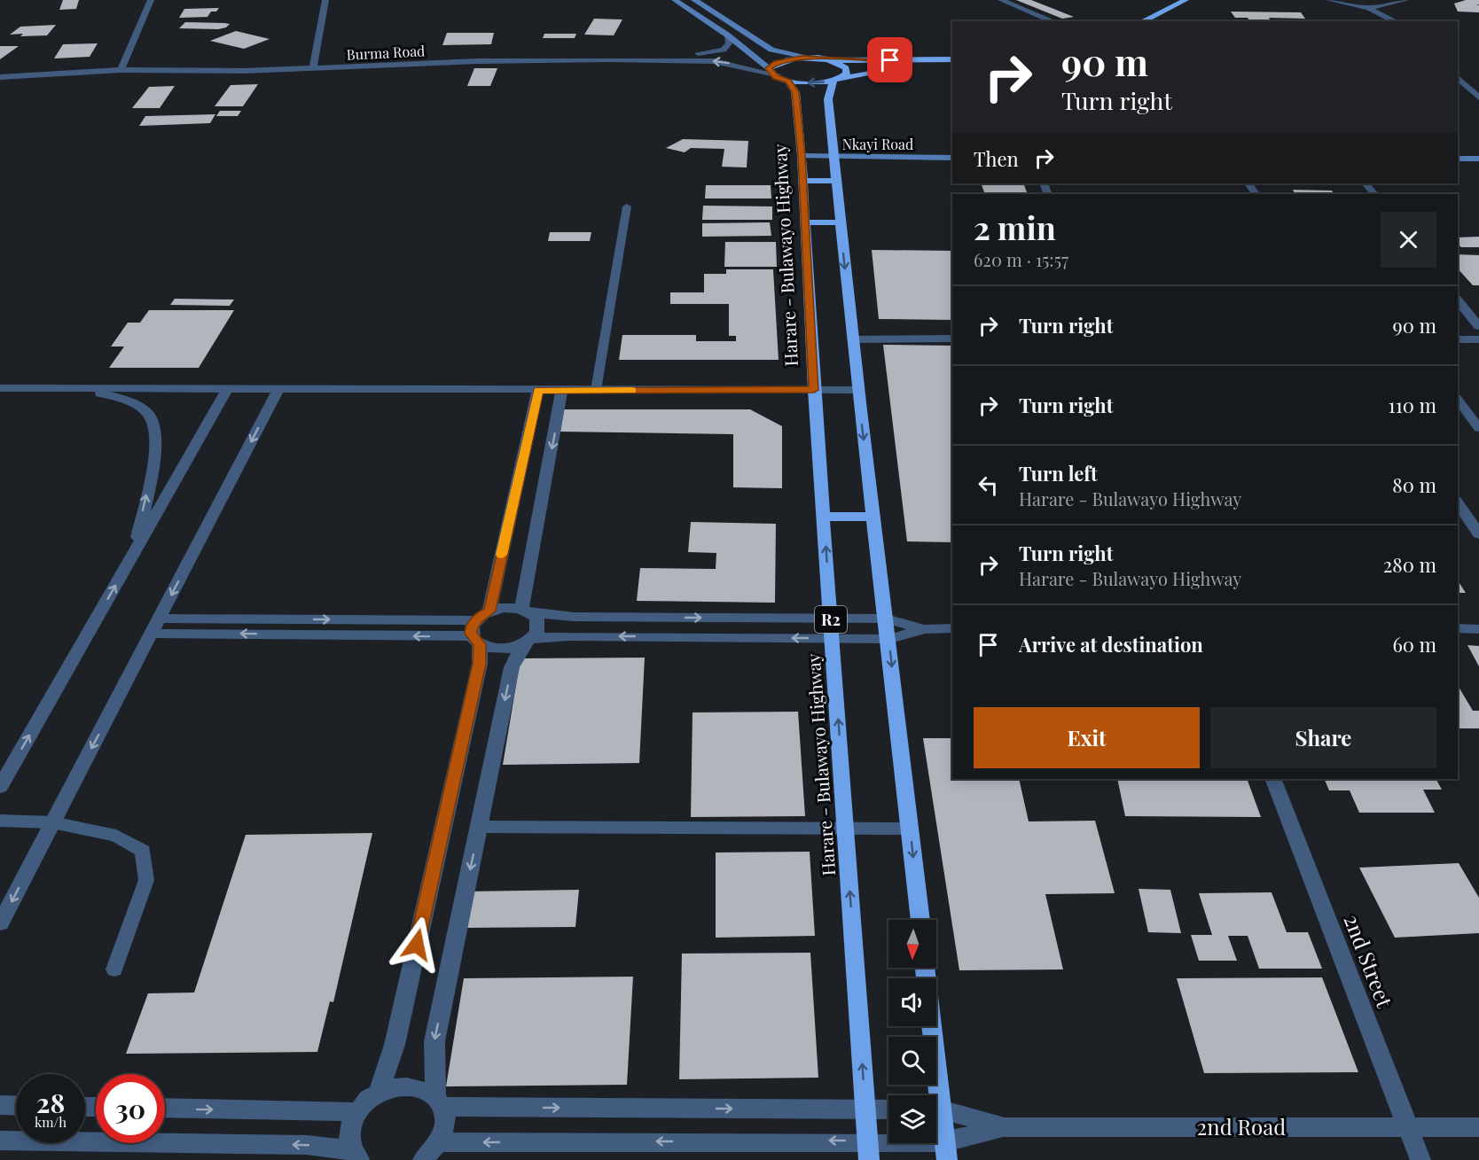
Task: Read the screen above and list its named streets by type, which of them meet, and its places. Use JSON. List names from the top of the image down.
{
  "streets": {
    "highway": ["Harare - Bulawayo Highway", "R2"],
    "main road": ["Nkayi Road"],
    "street": ["Burma Road", "2nd Street", "2nd Road"]
  },
  "crossings": [
    ["Nkayi Road", "Harare - Bulawayo Highway"],
    ["Harare - Bulawayo Highway", "2nd Road"],
    ["2nd Street", "2nd Road"]
  ],
  "north": "bottom",
  "page": {
    "turn": ["90 m", "Turn right"],
    "then": "Then",
    "heading": ["2 min", "620 m · 15:57"],
    "list": [
      {
        "name": "Turn right",
        "value": "90 m"
      },
      {
        "name": "Turn right",
        "value": "110 m"
      },
      {
        "name": "Turn left",
        "note": "Harare - Bulawayo Highway",
        "value": "80 m"
      },
      {
        "name": "Turn right",
        "note": "Harare - Bulawayo Highway",
        "value": "280 m"
      },
      {
        "name": "Arrive at destination",
        "value": "60 m"
      }
    ],
    "buttons": ["Exit", "Share"],
    "speed": "28 km/h",
    "limit": "30"
  }
}
